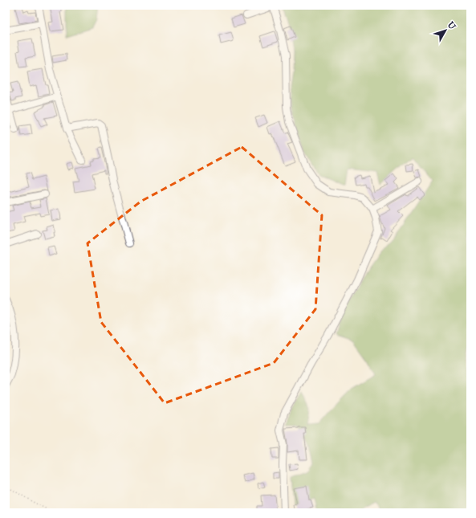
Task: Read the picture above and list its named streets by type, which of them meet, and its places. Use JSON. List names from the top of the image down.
{
  "north": "top right"
}
